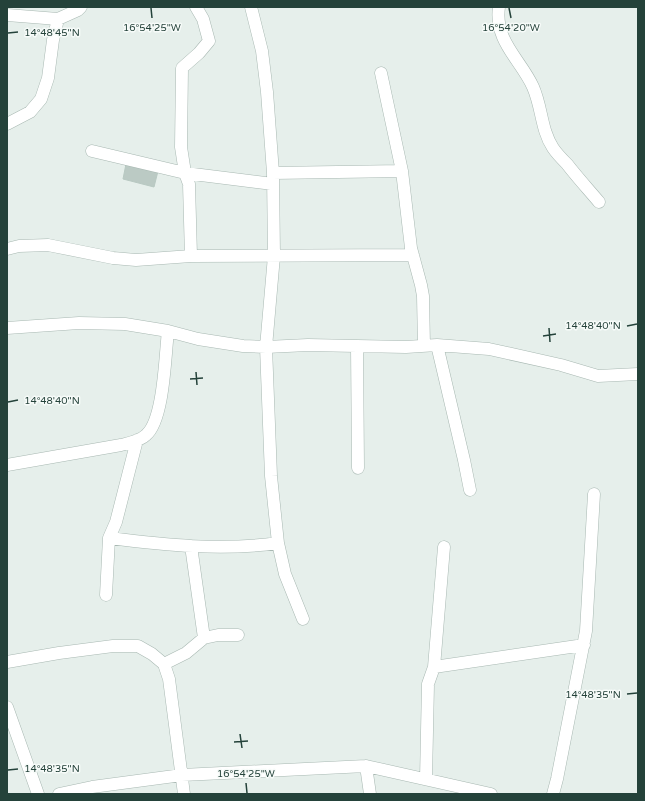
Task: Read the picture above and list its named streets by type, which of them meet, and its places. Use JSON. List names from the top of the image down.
{
  "coordinates": [
    "16°54'25\"W",
    "16°54'20\"W",
    "14°48'45\"N",
    "14°48'40\"N",
    "14°48'35\"N"
  ]
}
